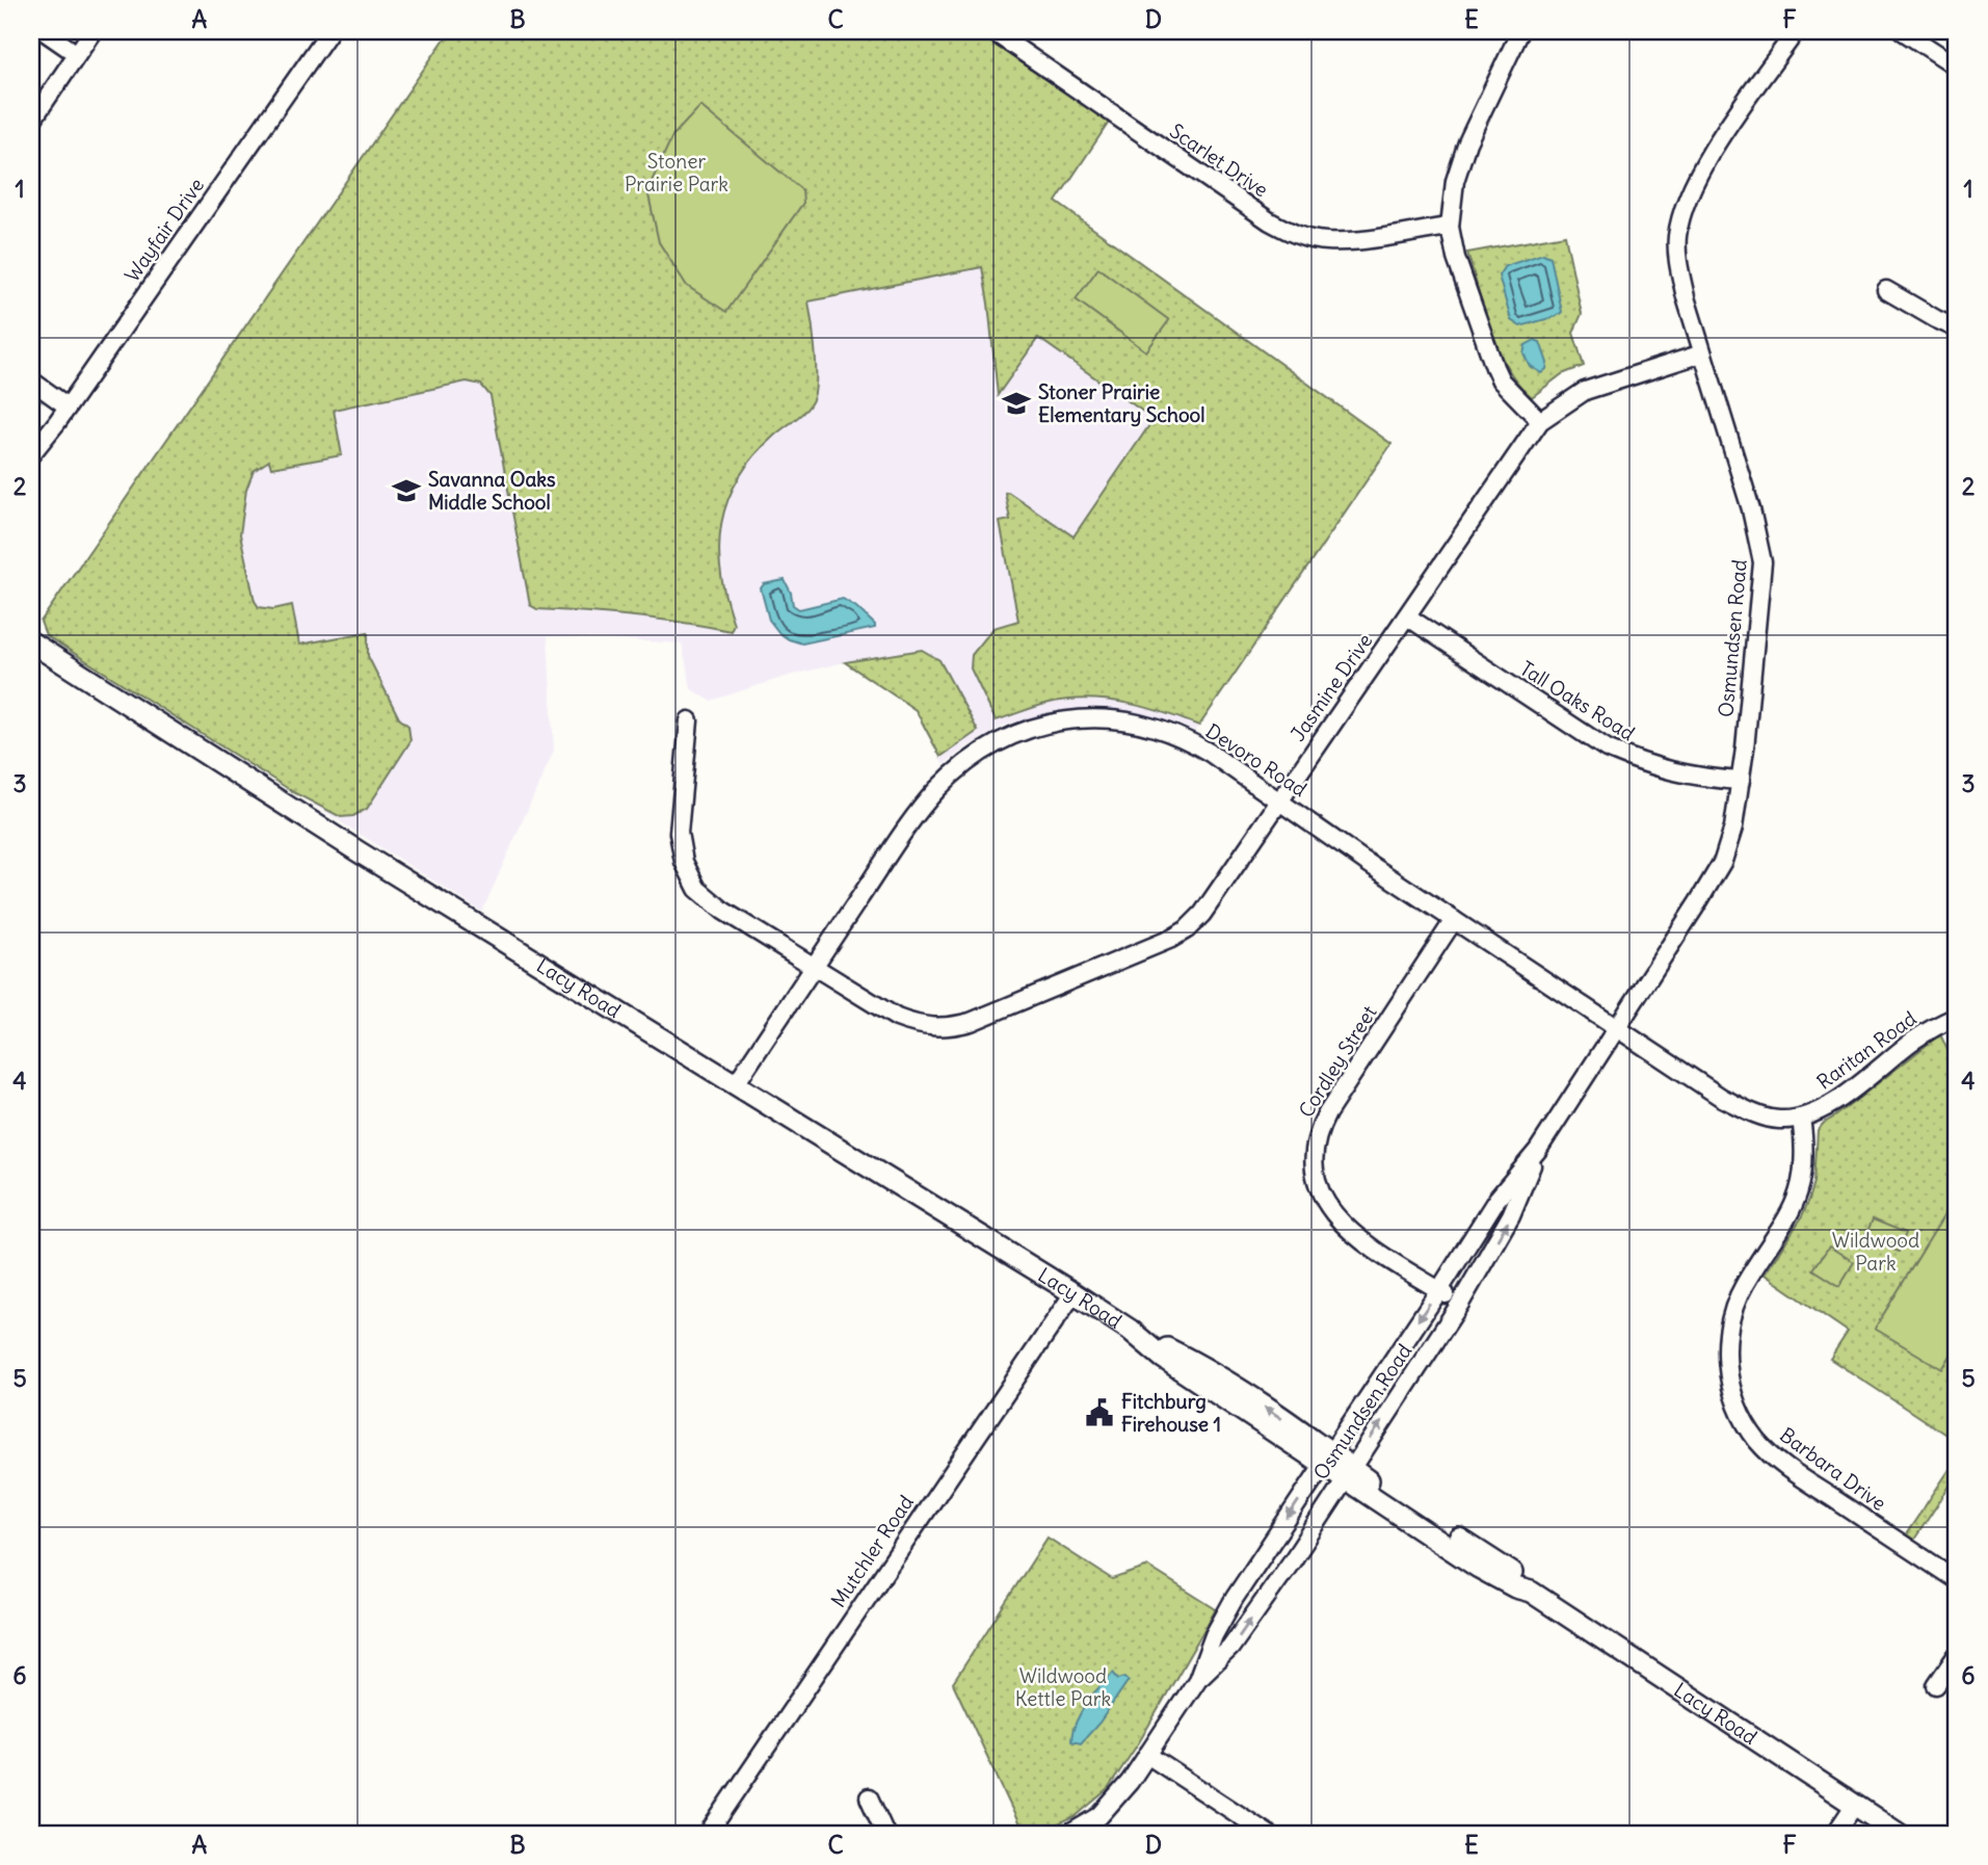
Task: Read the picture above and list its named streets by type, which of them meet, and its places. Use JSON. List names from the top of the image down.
{
  "streets": {
    "street": [
      "Scarlet Drive",
      "Wayfair Drive",
      "Osmundsen Road",
      "Jasmine Drive",
      "Tall Oaks Road",
      "Devoro Road",
      "Lacy Road",
      "Raritan Road",
      "Cordley Street",
      "Barbara Drive",
      "Mutchler Road"
    ]
  },
  "crossings": [
    ["Osmundsen Road", "Jasmine Drive"],
    ["Osmundsen Road", "Tall Oaks Road"],
    ["Osmundsen Road", "Devoro Road"],
    ["Osmundsen Road", "Lacy Road"],
    ["Osmundsen Road", "Cordley Street"],
    ["Jasmine Drive", "Tall Oaks Road"],
    ["Jasmine Drive", "Devoro Road"],
    ["Devoro Road", "Lacy Road"],
    ["Devoro Road", "Raritan Road"],
    ["Devoro Road", "Cordley Street"],
    ["Devoro Road", "Barbara Drive"],
    ["Lacy Road", "Mutchler Road"],
    ["Raritan Road", "Barbara Drive"]
  ],
  "parks": ["Stoner Prairie Park", "Wildwood Park", "Wildwood Kettle Park"],
  "places": {
    "school or university": ["Stoner Prairie Elementary School", "Savanna Oaks Middle School"],
    "public building": ["Fitchburg Firehouse 1"]
  },
  "grid": {
    "columns": [
      "A",
      "B",
      "C",
      "D",
      "E",
      "F"
    ],
    "rows": [
      "1",
      "2",
      "3",
      "4",
      "5",
      "6"
    ]
  }
}
